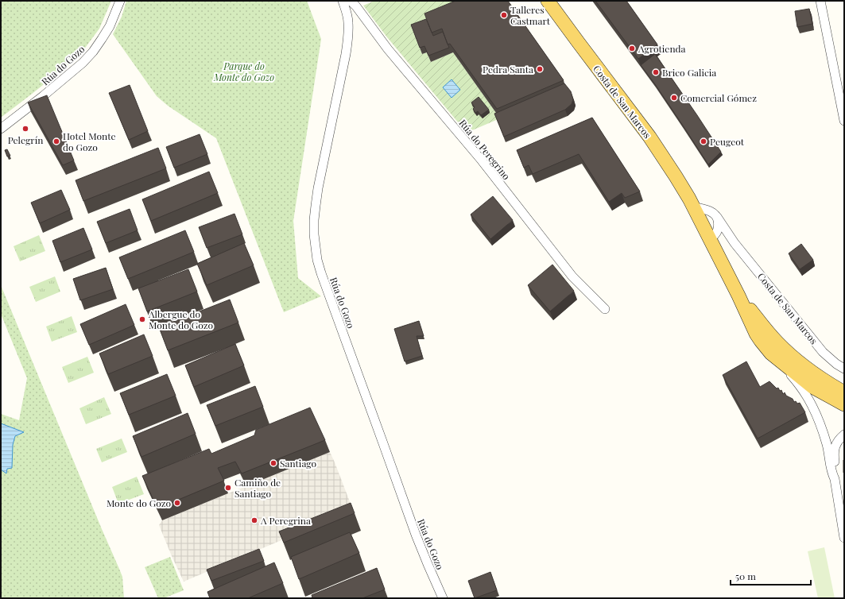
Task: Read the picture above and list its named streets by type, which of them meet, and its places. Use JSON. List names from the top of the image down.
{
  "streets": {
    "main road": ["Costa de San Marcos"],
    "street": ["Rúa do Gozo", "Rúa do Peregrino"]
  },
  "parks": ["Parque do Monte do Gozo"],
  "places": [
    "Talleres Castmart",
    "Agrotienda",
    "Pedra Santa",
    "Brico Galicia",
    "Comercial Gómez",
    "Pelegrín",
    "Hotel Monte do Gozo",
    "Peugeot",
    "Albergue do Monte do Gozo",
    "Santiago",
    "Camiño de Santiago",
    "Monte do Gozo",
    "A Peregrina"
  ],
  "scale_bar": "50 m"
}
